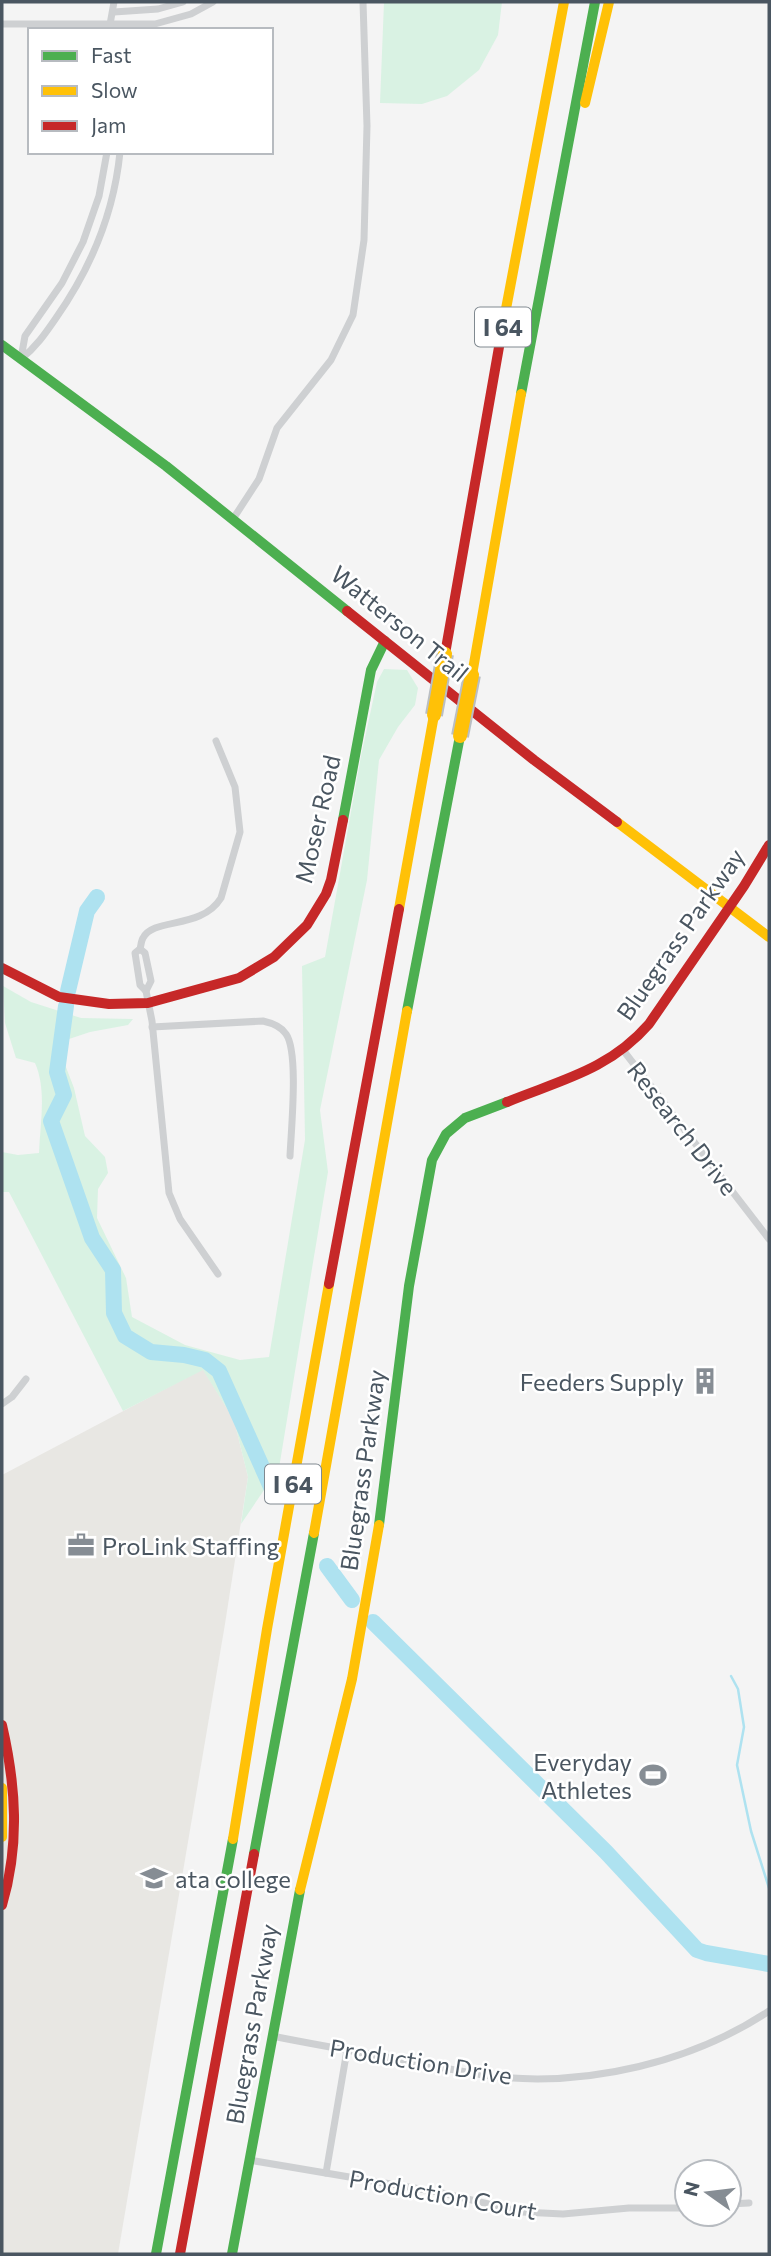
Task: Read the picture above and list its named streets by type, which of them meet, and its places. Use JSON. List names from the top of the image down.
{
  "streets": {
    "main road": [
      "I 64",
      "Watterson Trail",
      "Moser Road",
      "Bluegrass Parkway"
    ],
    "street": ["Research Drive", "Production Drive", "Production Court"]
  },
  "crossings": [
    ["Watterson Trail", "Moser Road"],
    ["Watterson Trail", "Bluegrass Parkway"],
    ["Bluegrass Parkway", "Research Drive"],
    ["Bluegrass Parkway", "Production Drive"],
    ["Bluegrass Parkway", "Production Court"],
    ["Production Drive", "Production Court"]
  ],
  "places": {
    "building": ["Feeders Supply"],
    "office": ["ProLink Staffing"],
    "sports": ["Everyday Athletes"],
    "school or university": ["ata college"]
  },
  "legend": ["Fast", "Slow", "Jam"],
  "north": "left"
}
